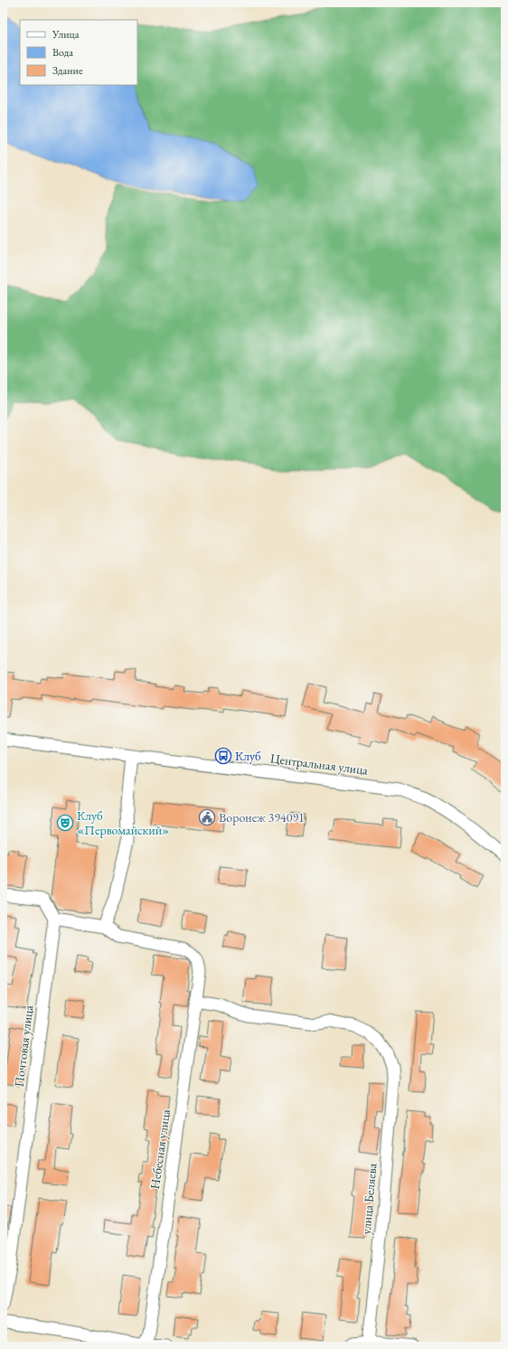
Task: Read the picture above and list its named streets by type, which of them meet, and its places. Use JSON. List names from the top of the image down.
{
  "streets": {
    "street": [
      "Центральная улица",
      "Почтовая улица",
      "Небесная улица",
      "улица Беляева"
    ]
  },
  "crossings": [
    ["Небесная улица", "улица Беляева"]
  ],
  "places": {
    "bus stop": ["Клуб"],
    "public building": ["Воронеж 394091"],
    "theatre": ["Клуб «Первомайский»"]
  },
  "legend": ["Улица", "Вода", "Здание"]
}
